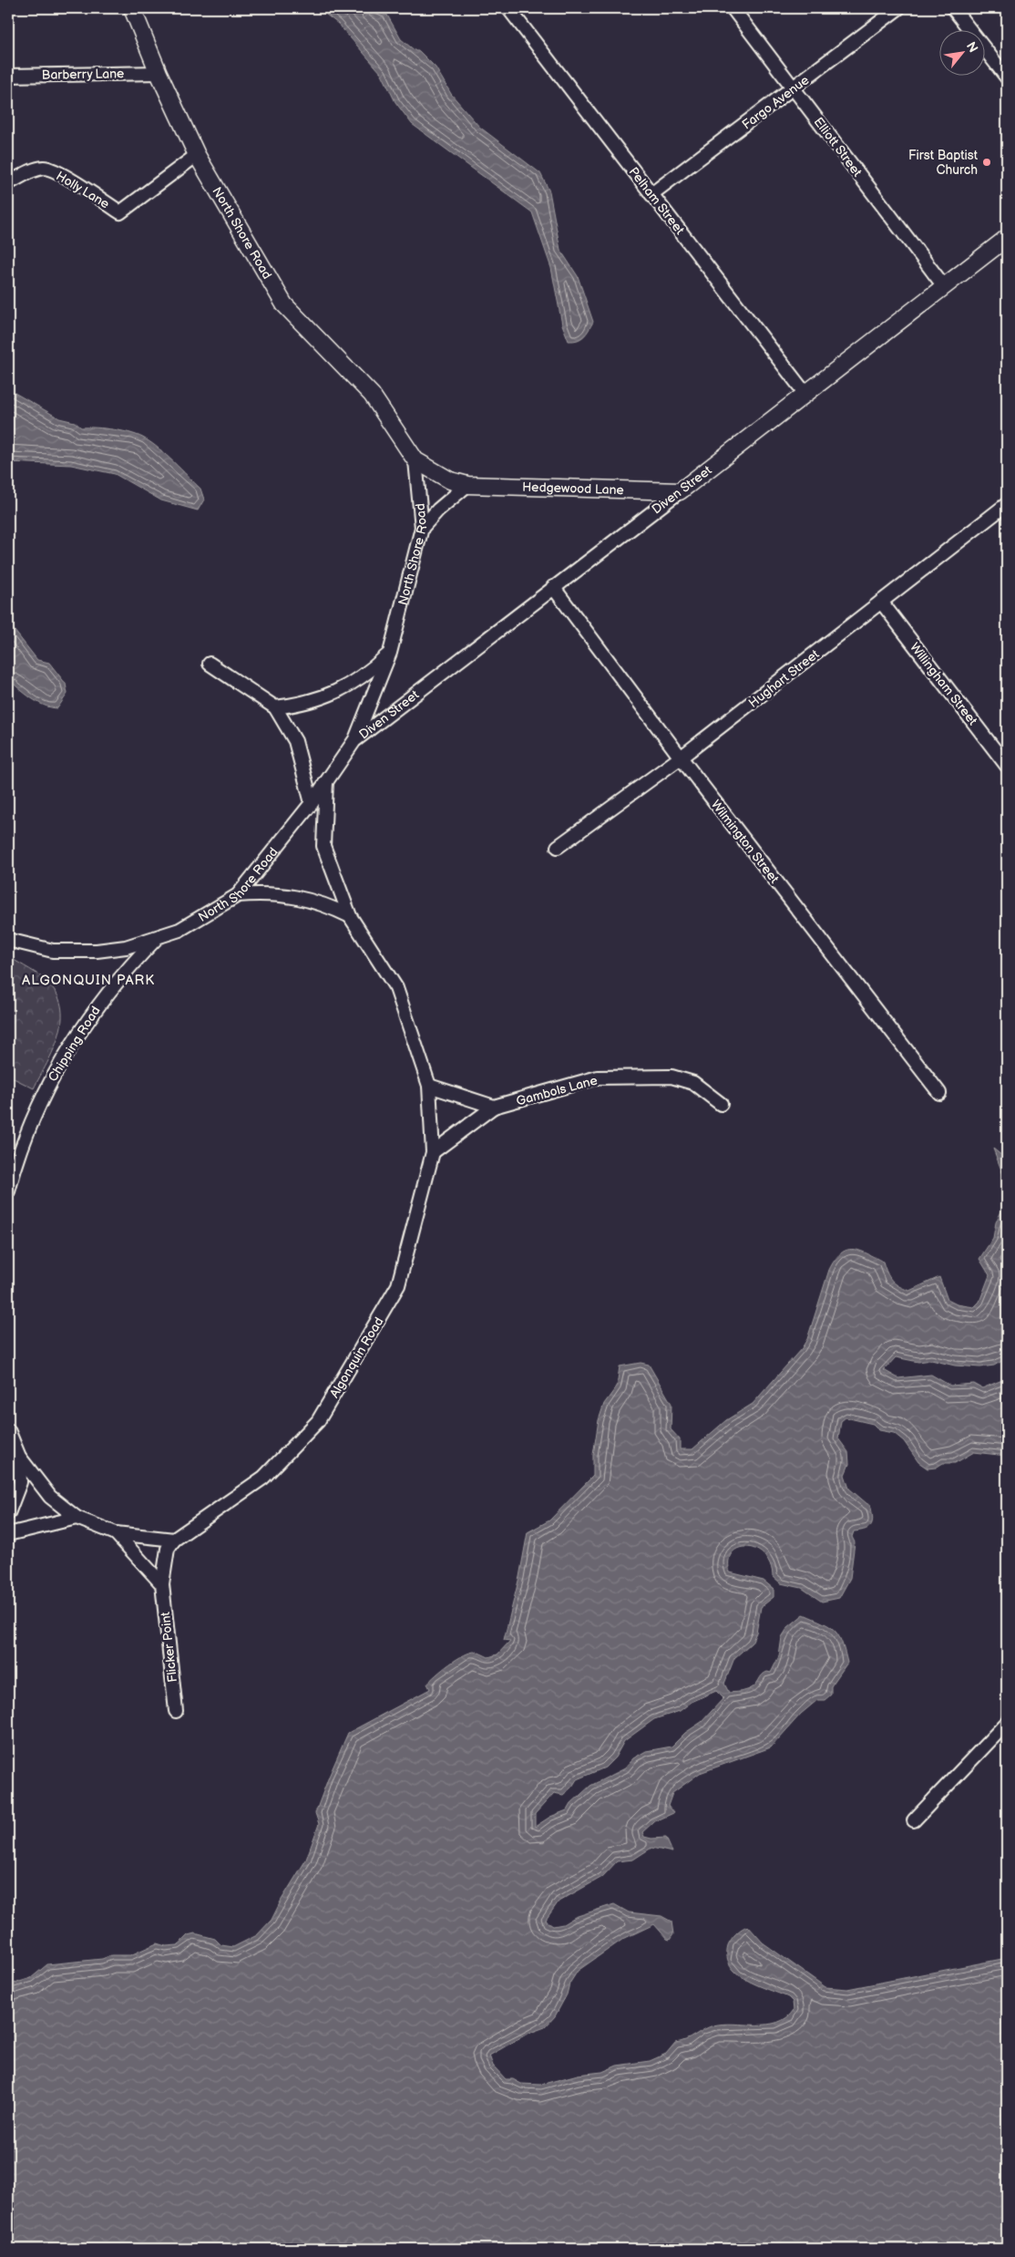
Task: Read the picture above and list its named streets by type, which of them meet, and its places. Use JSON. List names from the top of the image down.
{
  "streets": {
    "street": [
      "Barberry Lane",
      "Fargo Avenue",
      "Elliott Street",
      "Holly Lane",
      "Pelham Street",
      "North Shore Road",
      "Hedgewood Lane",
      "Diven Street",
      "Hughart Street",
      "Willingham Street",
      "Wilmington Street",
      "Chipping Road",
      "Gambols Lane",
      "Algonquin Road",
      "Flicker Point"
    ]
  },
  "crossings": [
    ["Barberry Lane", "North Shore Road"],
    ["Fargo Avenue", "Elliott Street"],
    ["Fargo Avenue", "Pelham Street"],
    ["Elliott Street", "Diven Street"],
    ["Holly Lane", "North Shore Road"],
    ["Pelham Street", "Diven Street"],
    ["North Shore Road", "Hedgewood Lane"],
    ["North Shore Road", "Diven Street"],
    ["North Shore Road", "Chipping Road"],
    ["North Shore Road", "Algonquin Road"],
    ["Hedgewood Lane", "Diven Street"],
    ["Diven Street", "Wilmington Street"],
    ["Hughart Street", "Willingham Street"],
    ["Hughart Street", "Wilmington Street"],
    ["Gambols Lane", "Algonquin Road"],
    ["Algonquin Road", "Flicker Point"]
  ],
  "districts": ["ALGONQUIN PARK"],
  "places": ["First Baptist Church"],
  "north": "top right"
}
